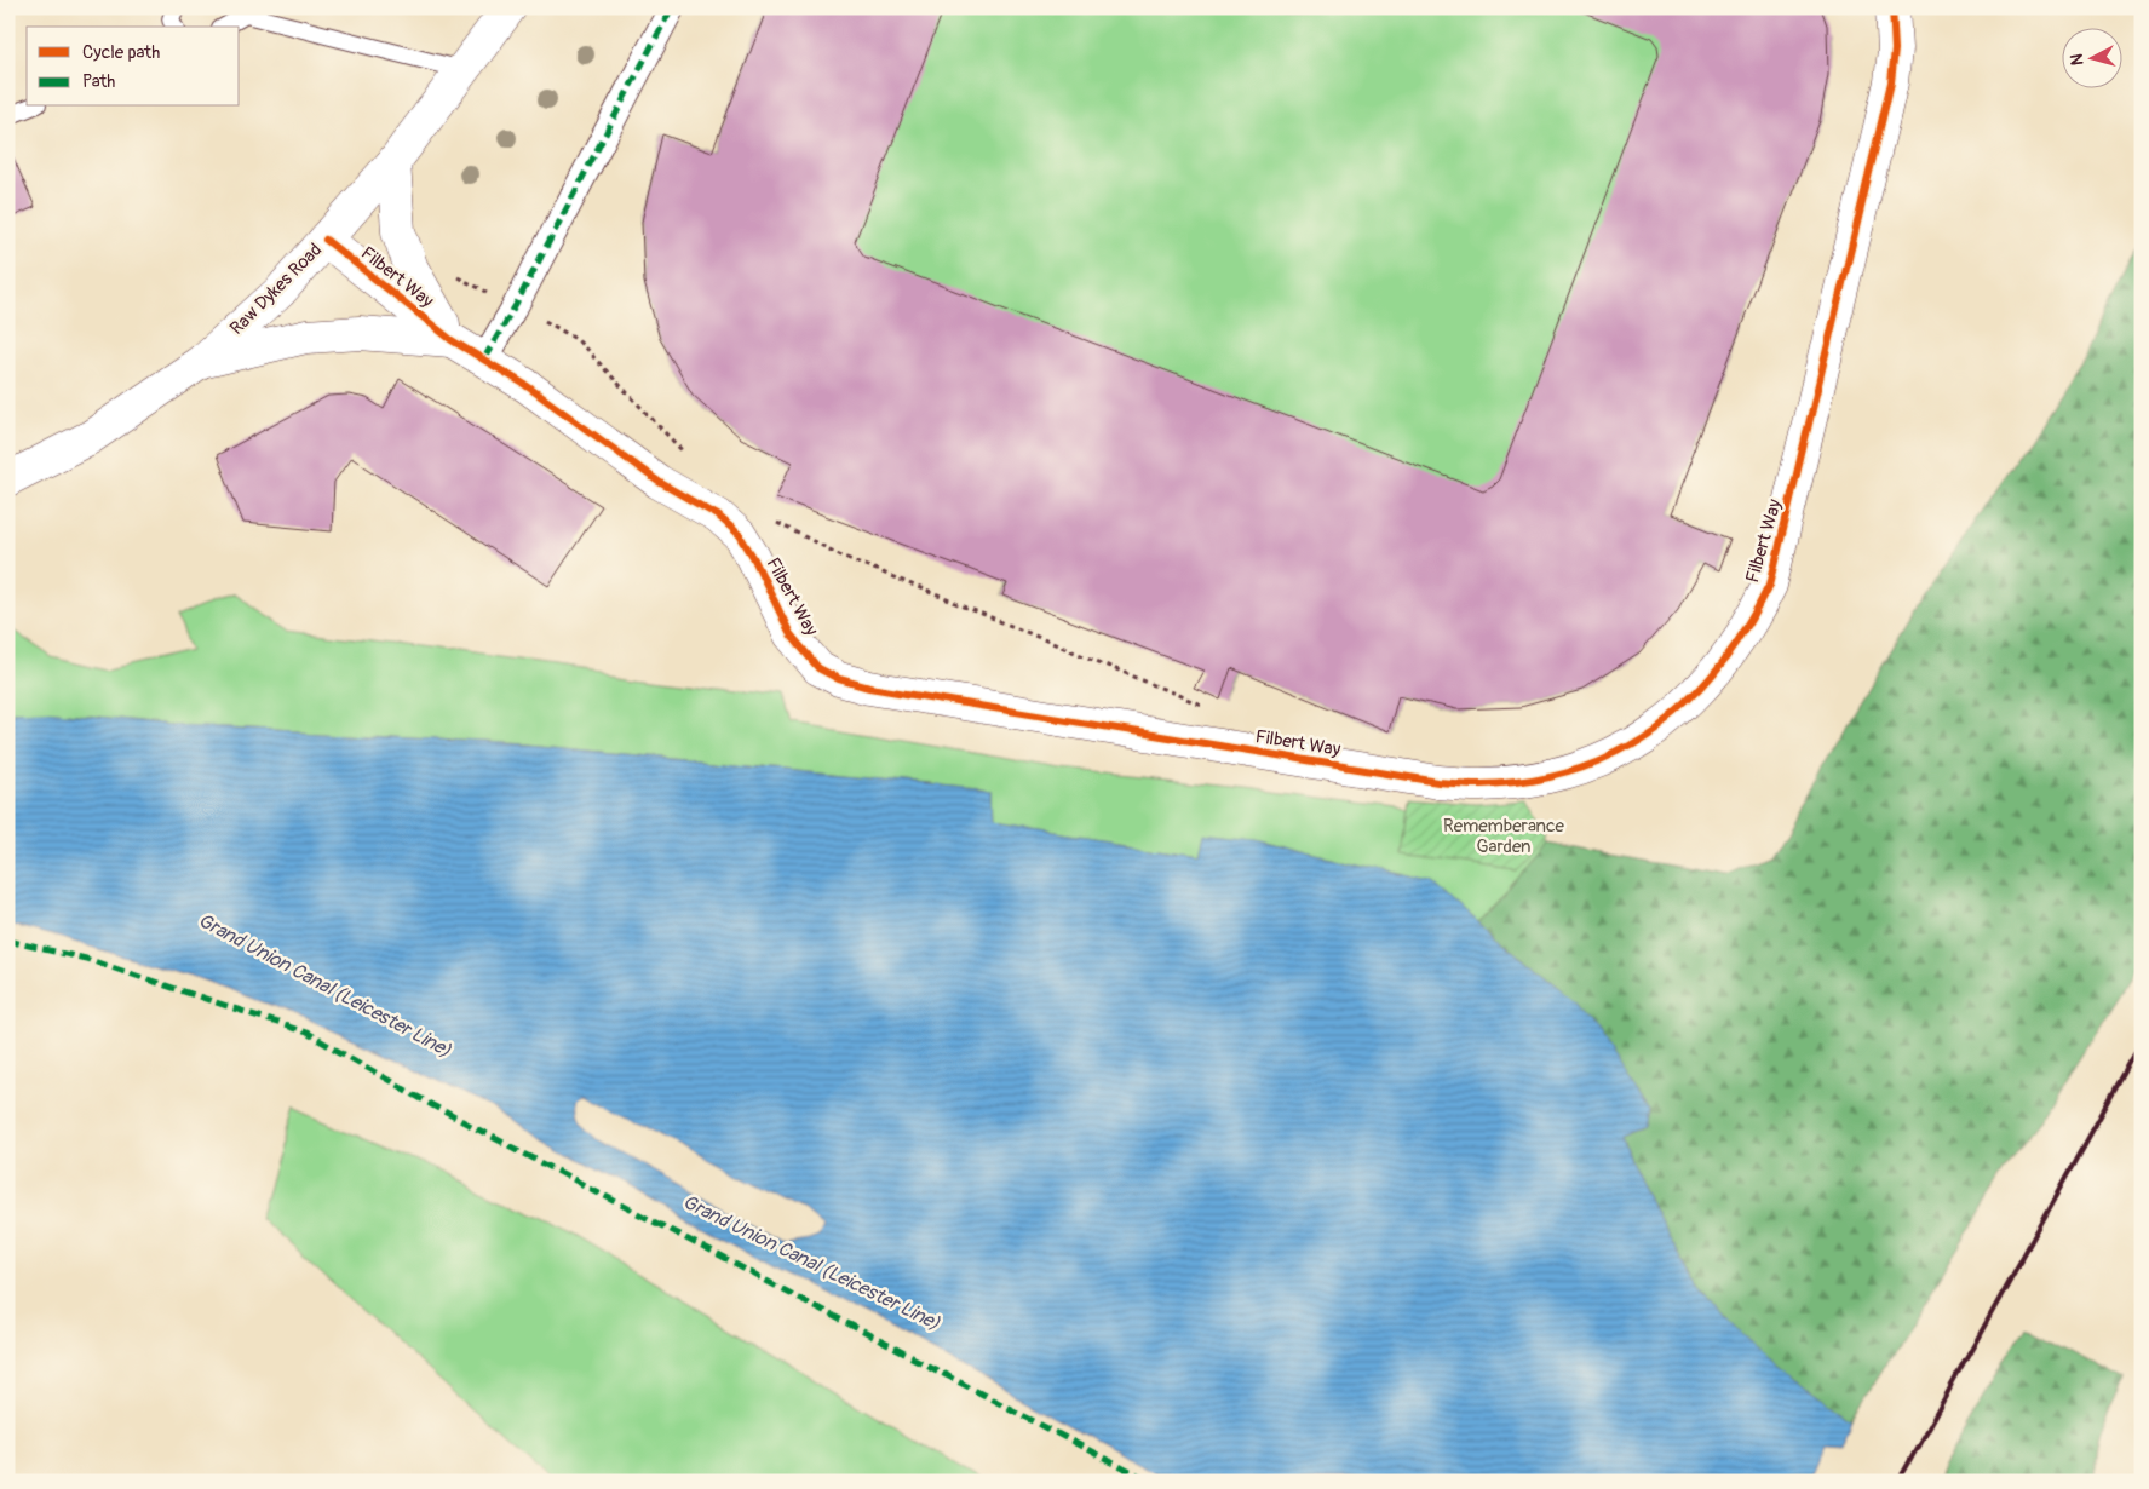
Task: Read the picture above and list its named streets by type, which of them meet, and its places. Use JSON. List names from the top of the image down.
{
  "streets": {
    "street": ["Filbert Way", "Raw Dykes Road"]
  },
  "crossings": [
    ["Filbert Way", "Raw Dykes Road"]
  ],
  "water": ["Grand Union Canal (Leicester Line)"],
  "parks": ["Rememberance Garden"],
  "legend": ["Cycle path", "Path"],
  "north": "left"
}
